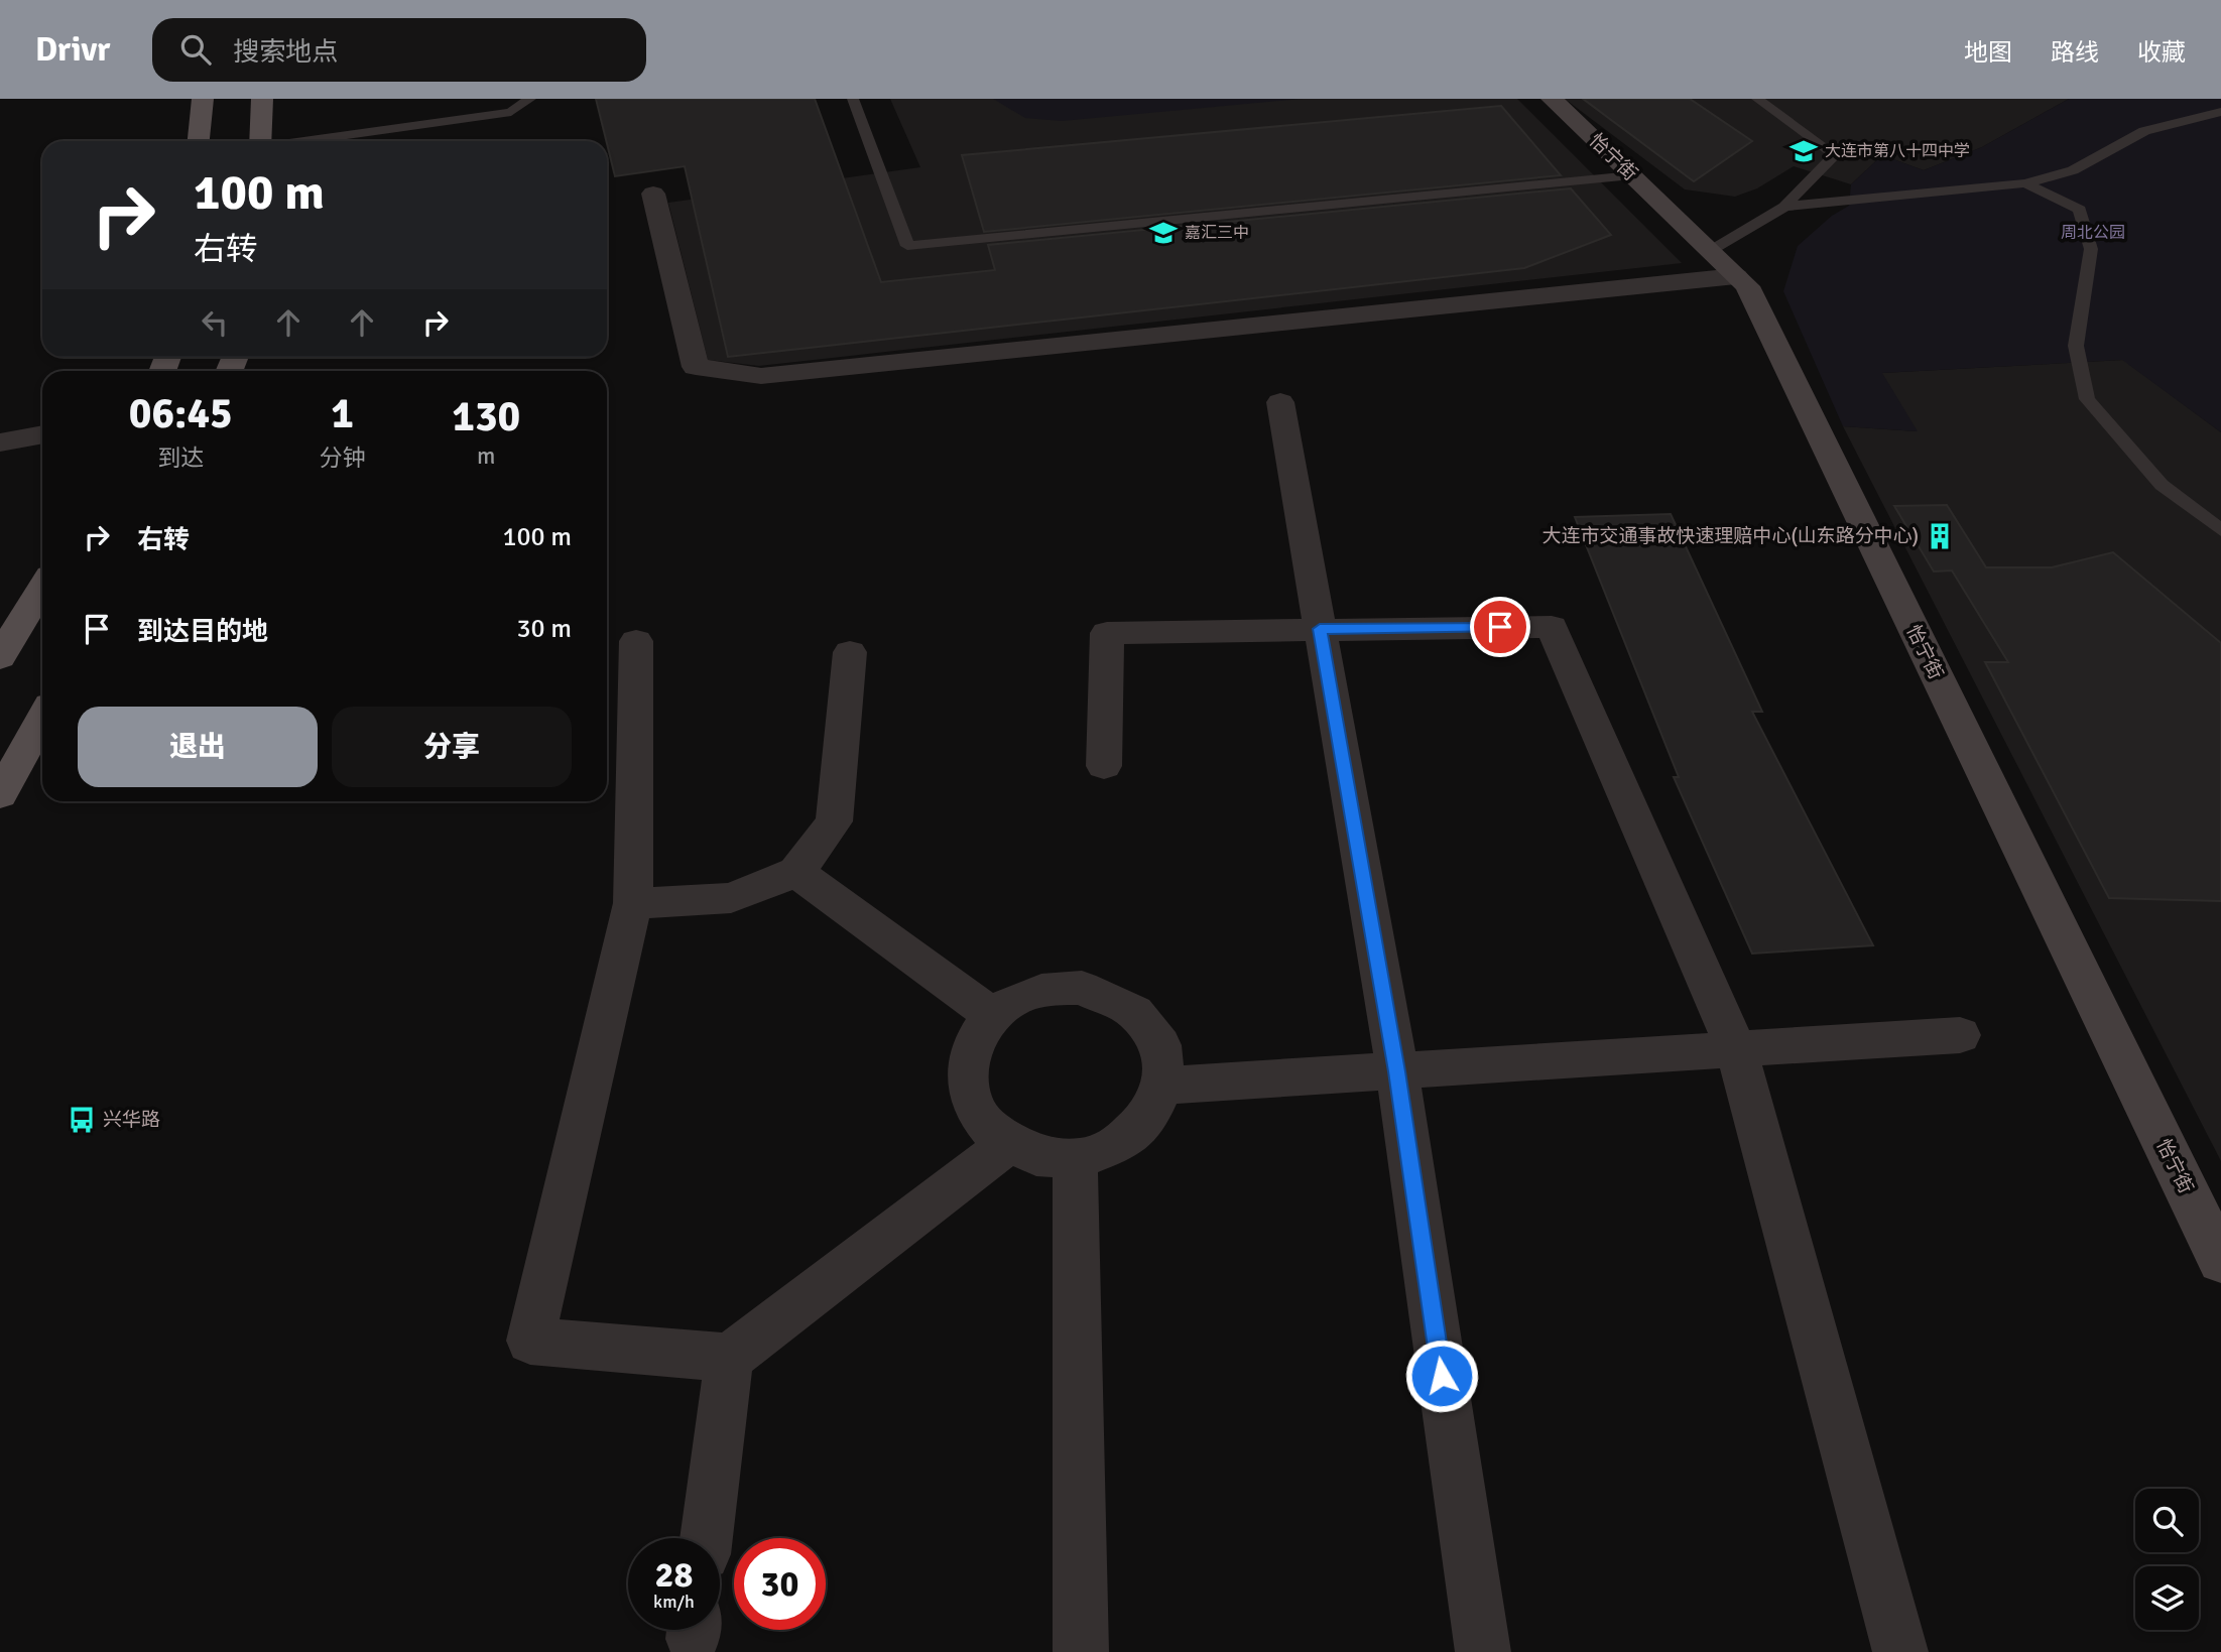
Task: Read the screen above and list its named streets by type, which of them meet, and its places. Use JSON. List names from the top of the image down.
{
  "streets": {
    "street": ["怡宁街"]
  },
  "parks": ["周北公园"],
  "places": {
    "school or university": ["大连市第八十四中学", "嘉汇三中"],
    "building": ["大连市交通事故快速理赔中心(山东路分中心)"],
    "bus stop": ["兴华路"]
  },
  "page": {
    "header": "Drivr",
    "search": "搜索地点",
    "nav": ["地图", "路线", "收藏"],
    "turn": ["100 m", "右转"],
    "eta": [
      "06:45",
      "到达",
      "1",
      "分钟",
      "130",
      "m"
    ],
    "list": [
      {
        "name": "右转",
        "value": "100 m"
      },
      {
        "name": "到达目的地",
        "value": "30 m"
      }
    ],
    "buttons": ["退出", "分享"],
    "speed": "28 km/h",
    "limit": "30"
  }
}
